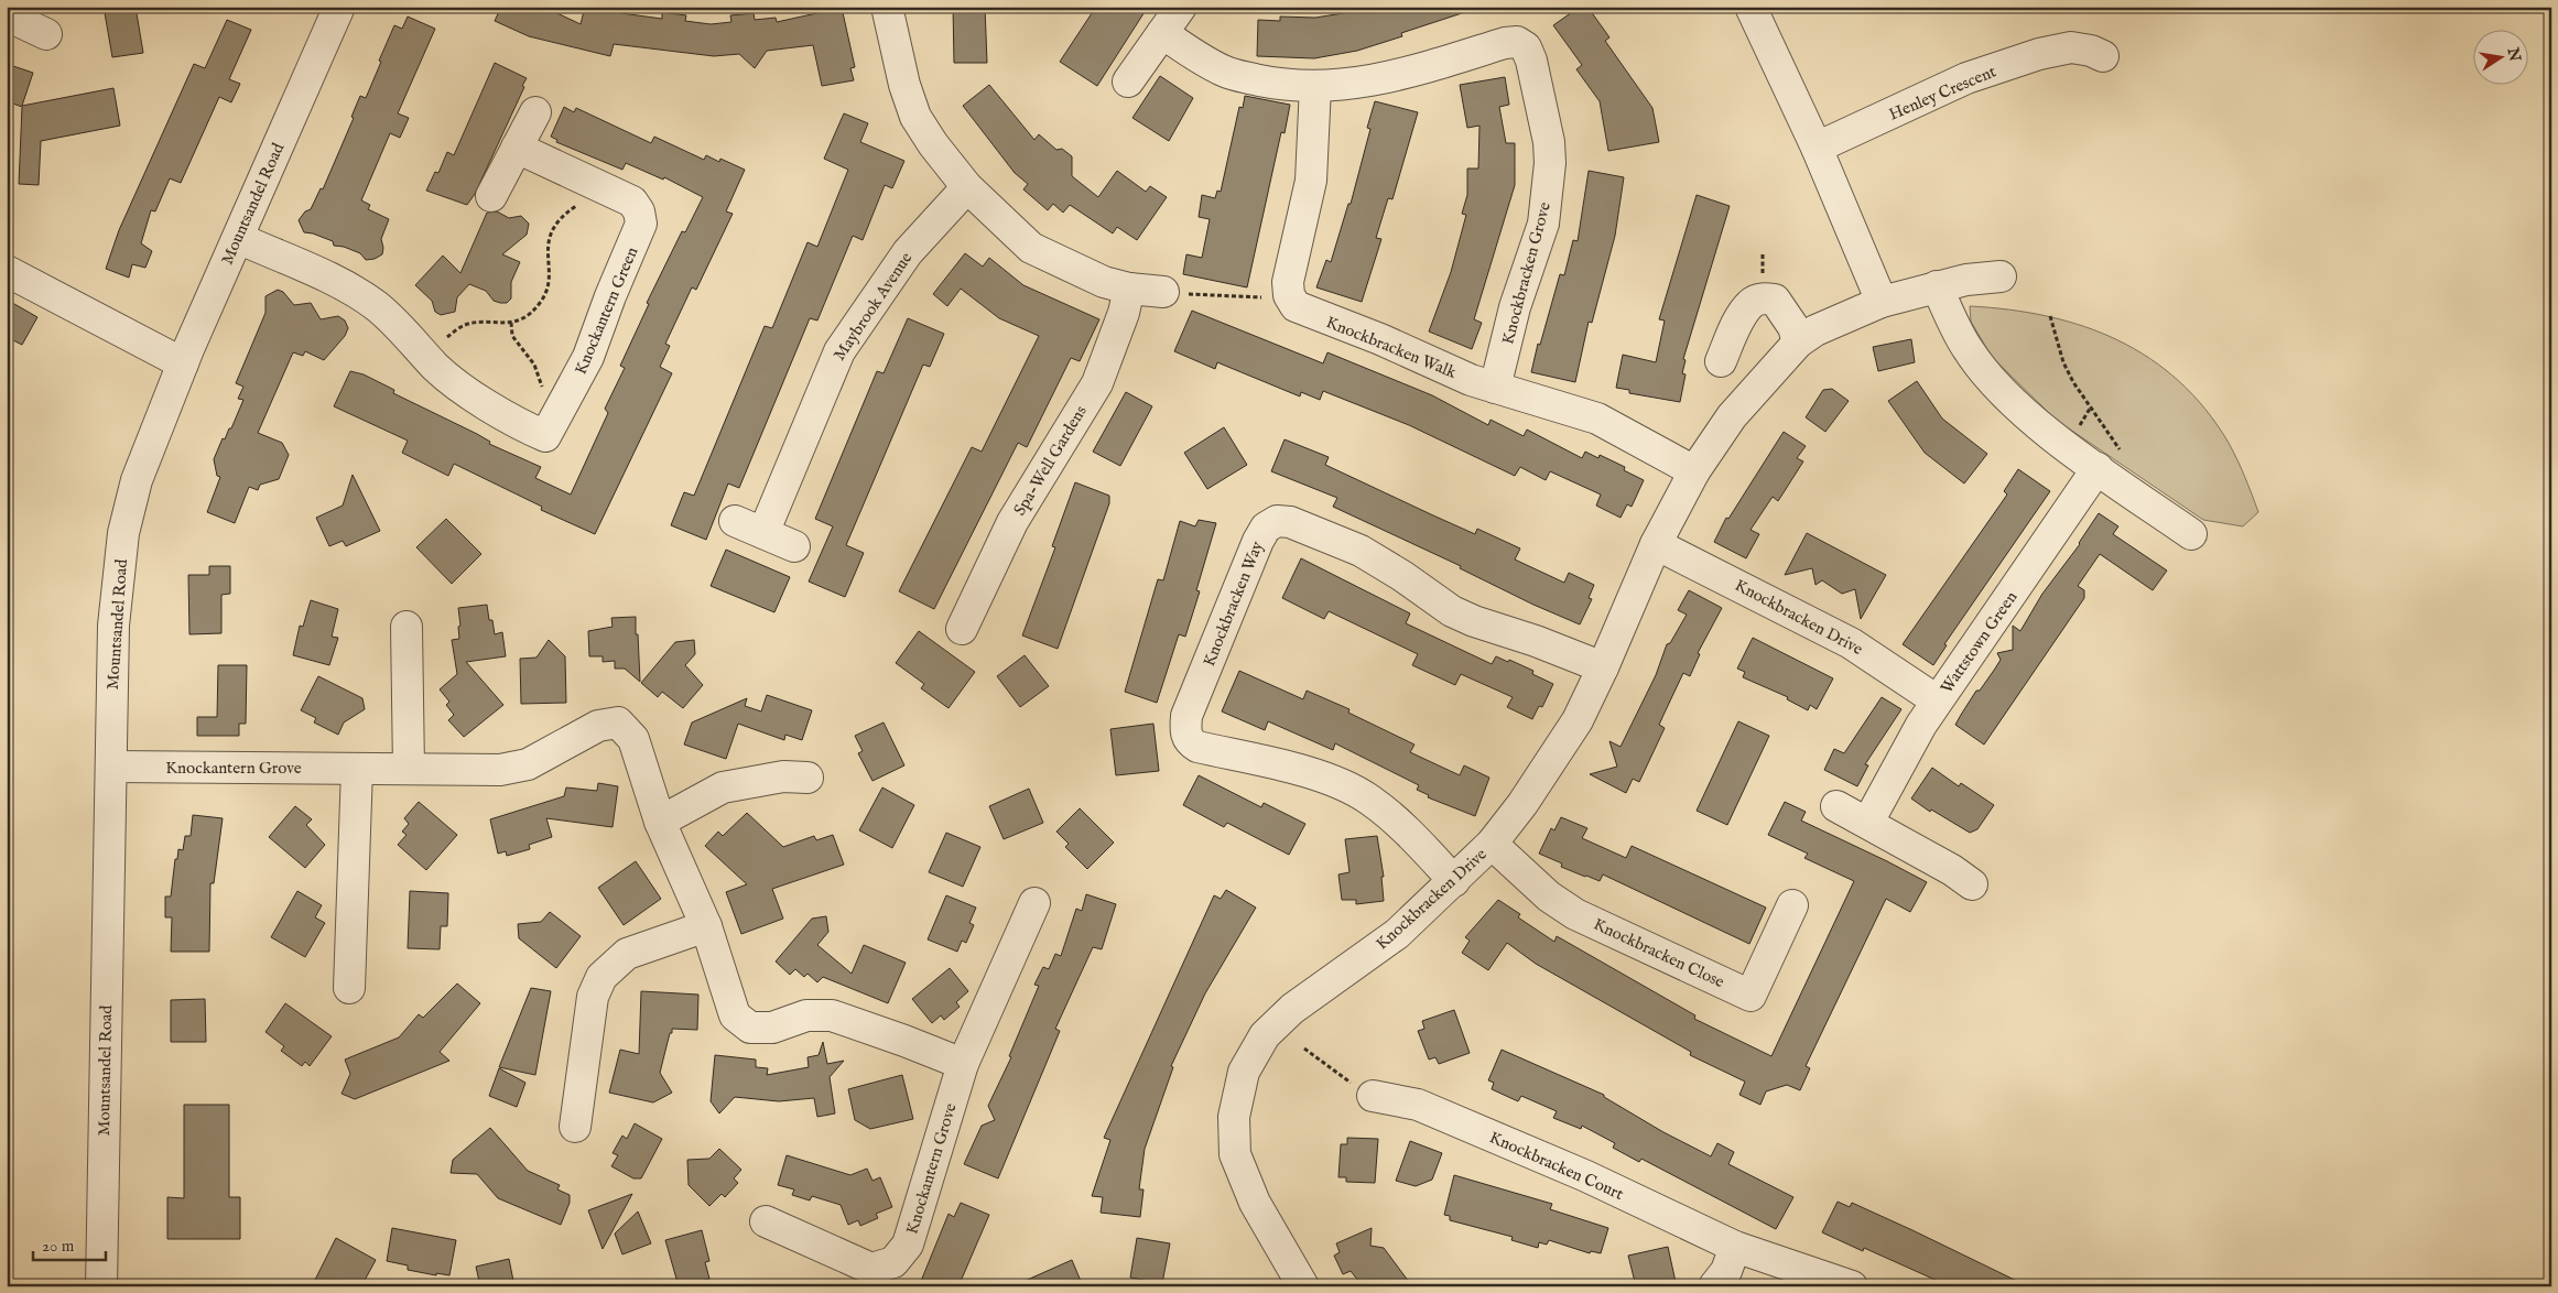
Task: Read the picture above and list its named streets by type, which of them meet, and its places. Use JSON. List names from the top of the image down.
{
  "streets": {
    "street": [
      "Henley Crescent",
      "Mountsandel Road",
      "Knockbracken Grove",
      "Maybrook Avenue",
      "Knockantern Green",
      "Knockbracken Walk",
      "Spa-Well Gardens",
      "Knockbracken Way",
      "Knockbracken Drive",
      "Wattstown Green",
      "Knockantern Grove",
      "Knockbracken Close",
      "Knockbracken Court"
    ]
  },
  "crossings": [
    ["Mountsandel Road", "Knockantern Green"],
    ["Mountsandel Road", "Knockantern Grove"],
    ["Knockbracken Grove", "Knockbracken Walk"],
    ["Knockbracken Walk", "Knockbracken Drive"],
    ["Knockbracken Way", "Knockbracken Drive"],
    ["Knockbracken Drive", "Wattstown Green"],
    ["Knockbracken Drive", "Knockbracken Close"]
  ],
  "scale_bar": "20 m",
  "north": "right"
}
